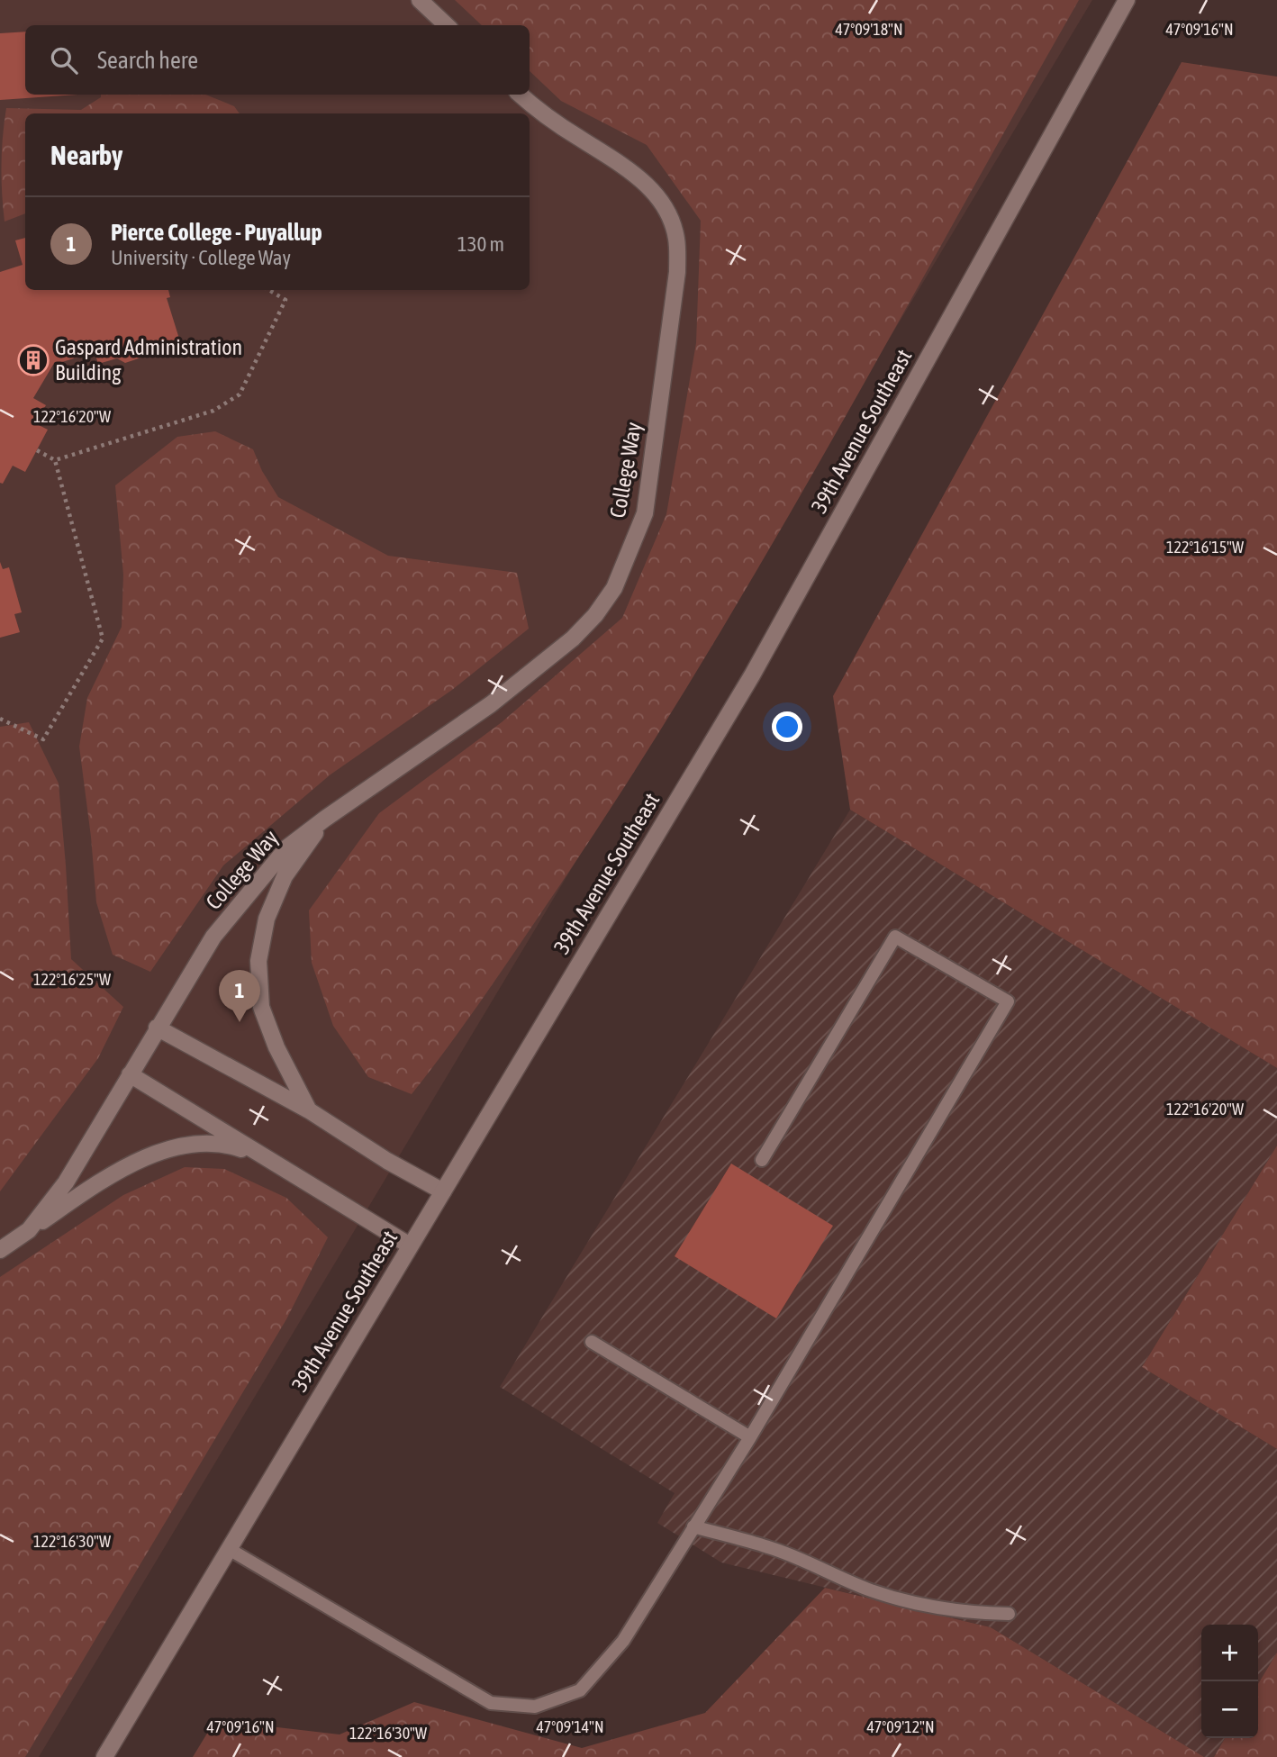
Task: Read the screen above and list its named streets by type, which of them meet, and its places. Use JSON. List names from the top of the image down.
{
  "streets": {
    "street": ["39th Avenue Southeast", "College Way"]
  },
  "places": {
    "building": ["Gaspard Administration Building"]
  },
  "page": {
    "search": "Search here",
    "heading": "Nearby",
    "list": [
      {
        "mark": "1",
        "name": "Pierce College - Puyallup",
        "note": "University · College Way",
        "value": "130 m"
      }
    ],
    "pins": "1",
    "map_buttons": ["+", "−"]
  },
  "coordinates": [
    "47°09'18\"N",
    "47°09'16\"N",
    "122°16'20\"W",
    "122°16'15\"W",
    "122°16'25\"W",
    "122°16'30\"W",
    "47°09'14\"N",
    "47°09'12\"N"
  ]
}
